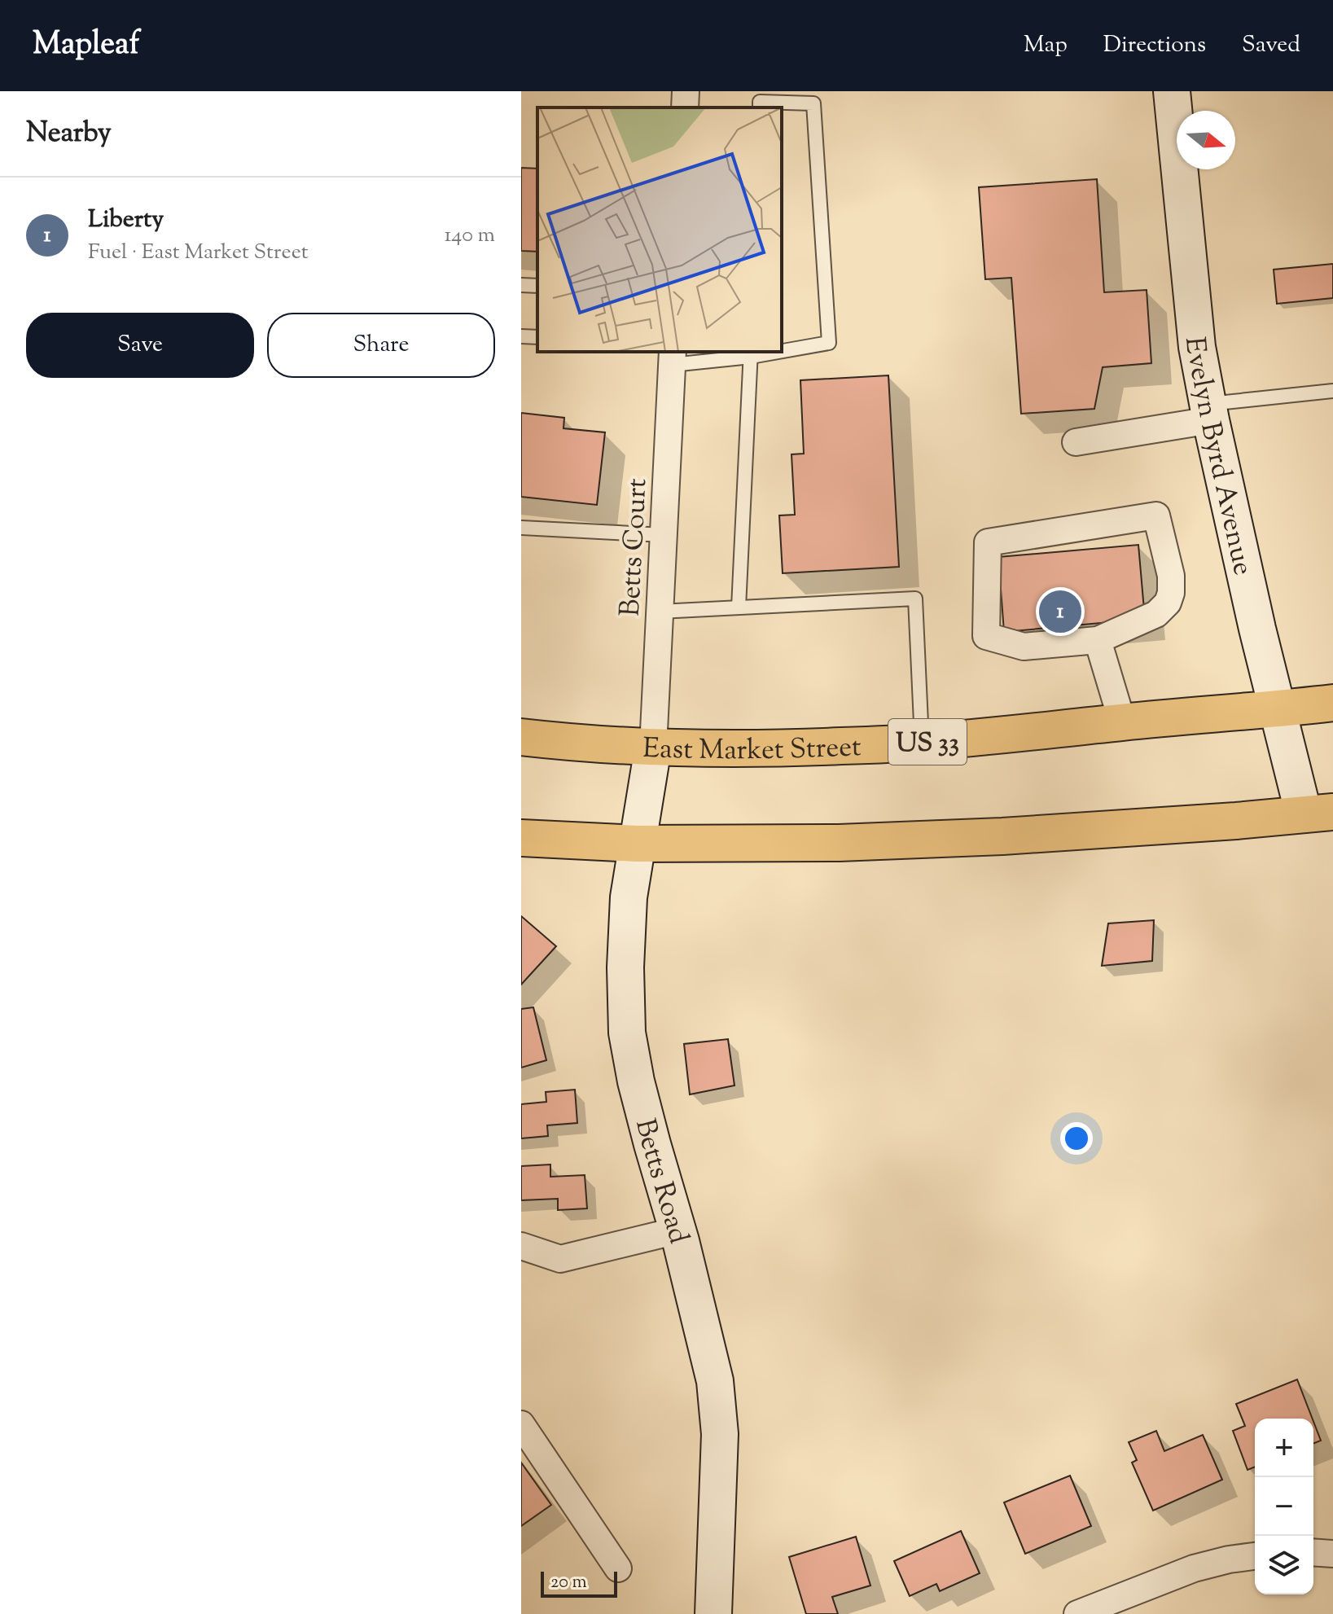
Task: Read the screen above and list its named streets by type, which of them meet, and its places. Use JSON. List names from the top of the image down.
{
  "streets": {
    "highway": ["US 33", "East Market Street"],
    "street": ["Evelyn Byrd Avenue", "Betts Court", "Betts Road"]
  },
  "crossings": [
    ["Evelyn Byrd Avenue", "East Market Street"],
    ["Betts Court", "East Market Street"],
    ["Betts Court", "Betts Road"],
    ["East Market Street", "Betts Road"]
  ],
  "scale_bar": "20 m",
  "north": "right",
  "page": {
    "header": "Mapleaf",
    "nav": ["Map", "Directions", "Saved"],
    "heading": "Nearby",
    "list": [
      {
        "mark": "1",
        "name": "Liberty",
        "note": "Fuel · East Market Street",
        "value": "140 m"
      }
    ],
    "buttons": ["Save", "Share"],
    "pins": "1",
    "map_buttons": ["+", "−"],
    "scale": "20 m"
  }
}
